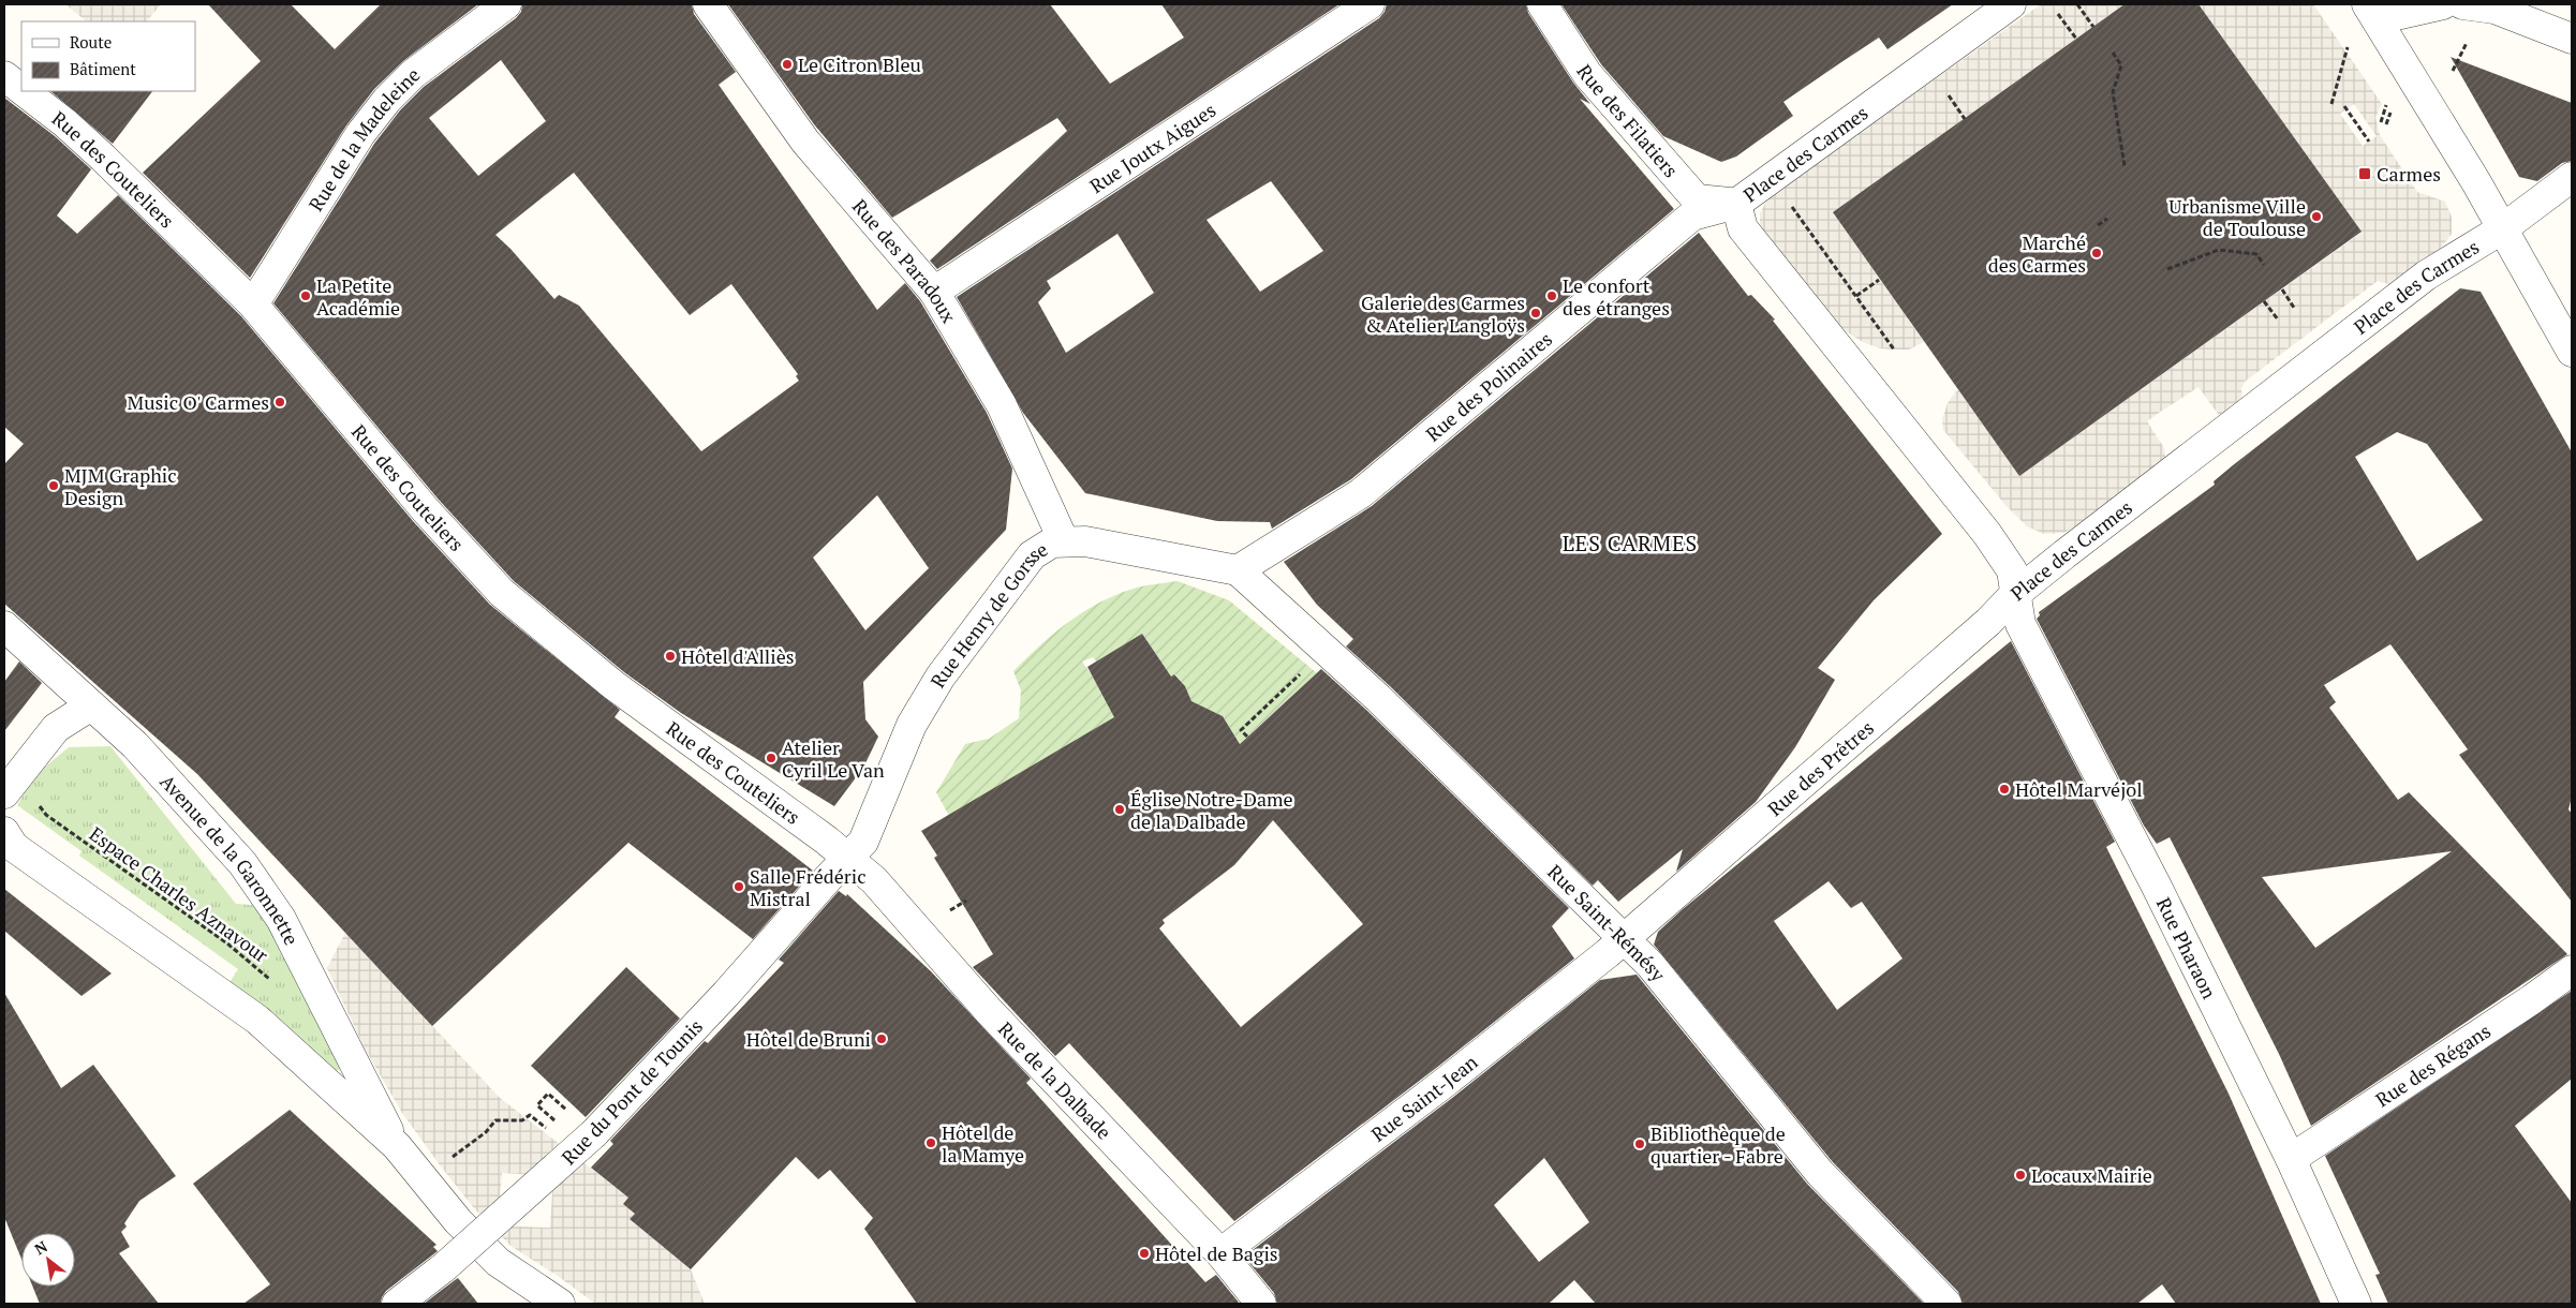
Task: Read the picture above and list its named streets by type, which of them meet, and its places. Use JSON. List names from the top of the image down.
{
  "streets": {
    "street": [
      "Rue des Filatiers",
      "Rue de la Madeleine",
      "Rue Joutx Aigues",
      "Place des Carmes",
      "Rue des Couteliers",
      "Rue des Paradoux",
      "Rue des Polinaires",
      "Rue Henry de Gorsse",
      "Rue des Prêtres",
      "Avenue de la Garonnette",
      "Rue Saint-Rémésy",
      "Rue Pharaon",
      "Rue des Régans",
      "Rue de la Dalbade",
      "Rue du Pont de Tounis",
      "Rue Saint-Jean"
    ],
    "path": ["Espace Charles Aznavour"]
  },
  "crossings": [
    ["Rue des Filatiers", "Place des Carmes"],
    ["Rue des Filatiers", "Rue des Polinaires"],
    ["Rue de la Madeleine", "Rue des Couteliers"],
    ["Rue Joutx Aigues", "Rue des Paradoux"],
    ["Place des Carmes", "Rue des Polinaires"],
    ["Place des Carmes", "Rue des Prêtres"],
    ["Place des Carmes", "Rue Pharaon"],
    ["Rue des Couteliers", "Rue Henry de Gorsse"],
    ["Rue des Couteliers", "Rue de la Dalbade"],
    ["Rue des Couteliers", "Rue du Pont de Tounis"],
    ["Rue des Paradoux", "Rue Henry de Gorsse"],
    ["Rue des Polinaires", "Rue Henry de Gorsse"],
    ["Rue des Polinaires", "Rue Saint-Rémésy"],
    ["Rue Henry de Gorsse", "Rue Saint-Rémésy"],
    ["Rue Henry de Gorsse", "Rue de la Dalbade"],
    ["Rue Henry de Gorsse", "Rue du Pont de Tounis"],
    ["Rue des Prêtres", "Rue Saint-Rémésy"],
    ["Rue des Prêtres", "Rue Pharaon"],
    ["Rue des Prêtres", "Rue Saint-Jean"],
    ["Rue Saint-Rémésy", "Rue Saint-Jean"],
    ["Rue Pharaon", "Rue des Régans"],
    ["Rue de la Dalbade", "Rue du Pont de Tounis"],
    ["Rue de la Dalbade", "Rue Saint-Jean"]
  ],
  "districts": ["LES CARMES"],
  "places": {
    "other": [
      "Le Citron Bleu",
      "Urbanisme Ville de Toulouse",
      "Marché des Carmes",
      "La Petite Académie",
      "Le confort des étranges",
      "Galerie des Carmes & Atelier Langloÿs",
      "Music O' Carmes",
      "MJM Graphic Design",
      "Hôtel d'Alliès",
      "Atelier Cyril Le Van",
      "Hôtel Marvéjol",
      "Église Notre-Dame de la Dalbade",
      "Salle Frédéric Mistral",
      "Hôtel de Bruni",
      "Hôtel de la Mamye",
      "Bibliothèque de quartier - Fabre",
      "Locaux Mairie",
      "Hôtel de Bagis"
    ],
    "transit": ["Carmes"]
  },
  "legend": ["Route", "Bâtiment"],
  "north": "top left"
}
